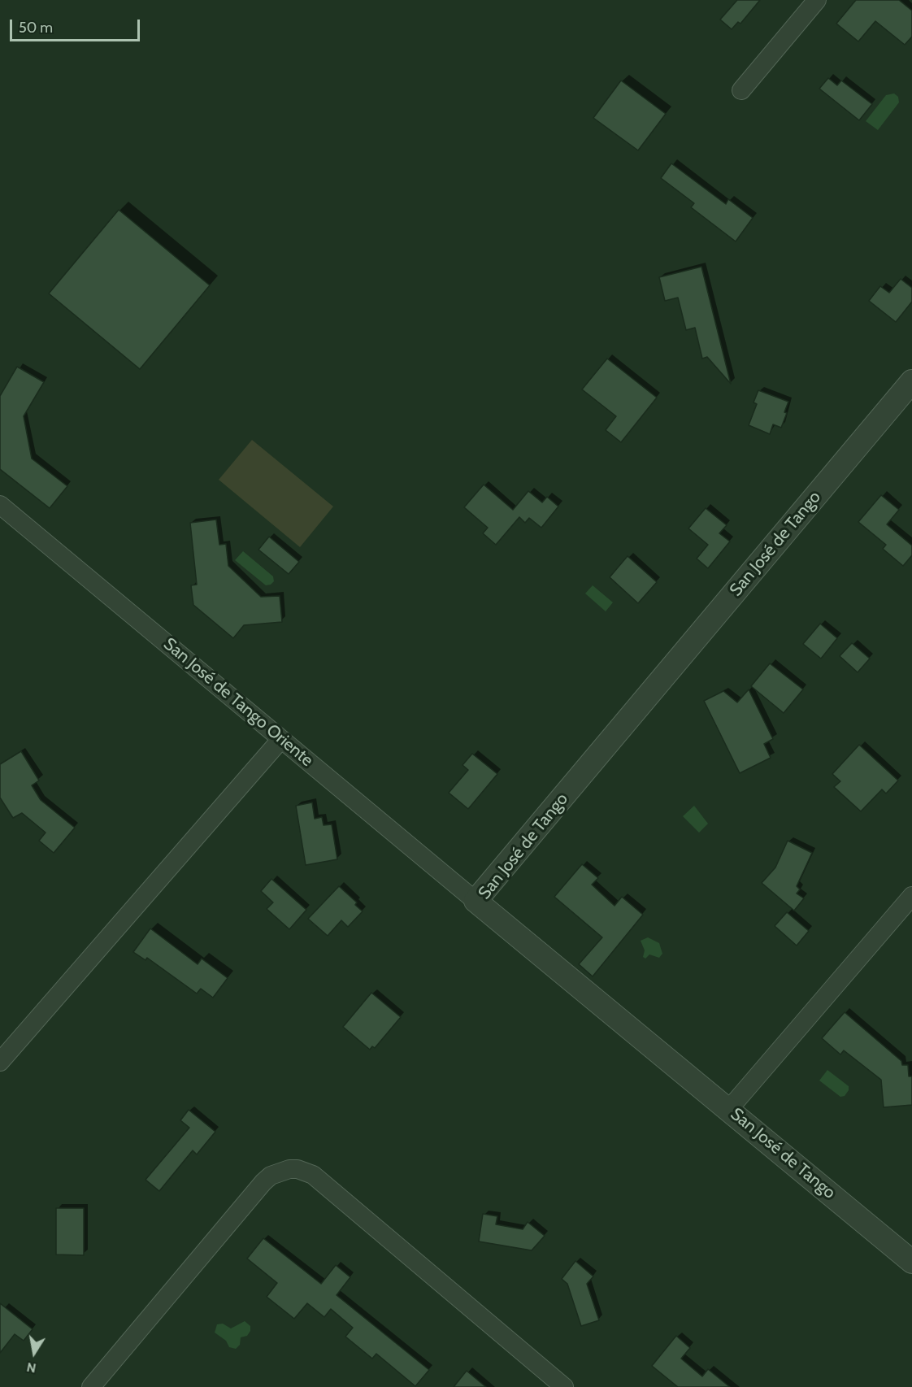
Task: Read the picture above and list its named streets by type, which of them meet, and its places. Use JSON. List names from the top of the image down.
{
  "streets": {
    "street": ["San José de Tango", "San José de Tango Oriente"]
  },
  "crossings": [
    ["San José de Tango", "San José de Tango Oriente"]
  ],
  "scale_bar": "50 m",
  "north": "bottom"
}
